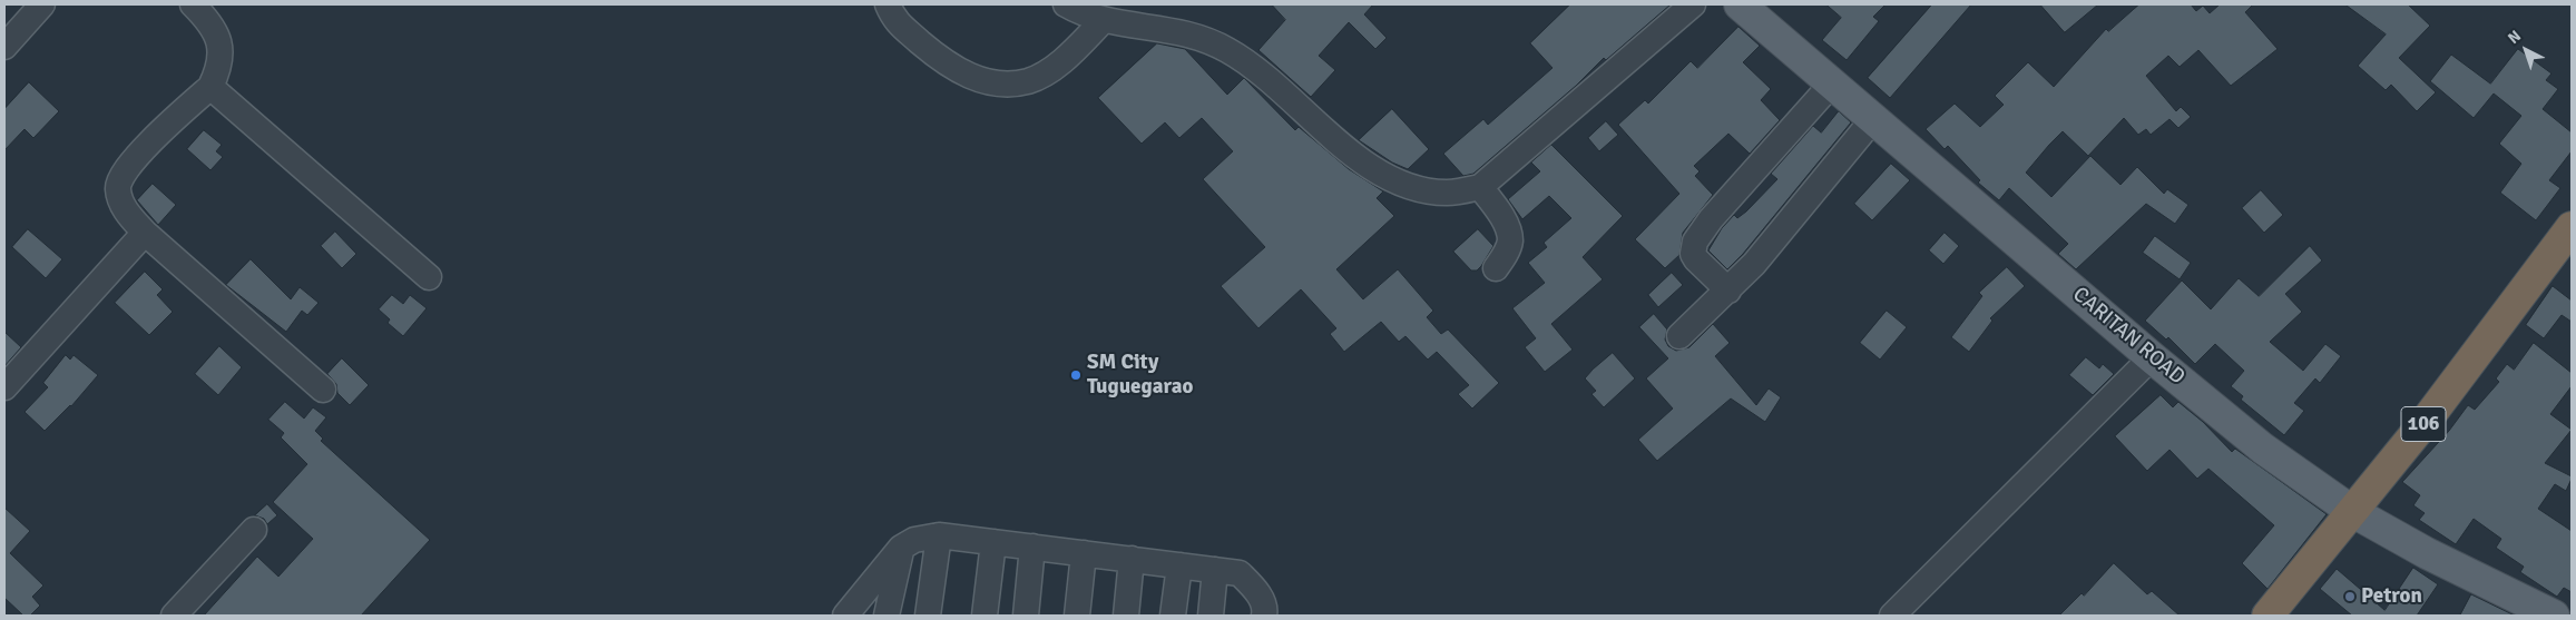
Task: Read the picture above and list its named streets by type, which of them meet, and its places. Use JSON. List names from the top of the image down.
{
  "streets": {
    "highway": ["106"],
    "main road": ["CARITAN ROAD"]
  },
  "crossings": [
    ["CARITAN ROAD", "106"]
  ],
  "places": ["SM City Tuguegarao", "Petron"],
  "north": "top left"
}
